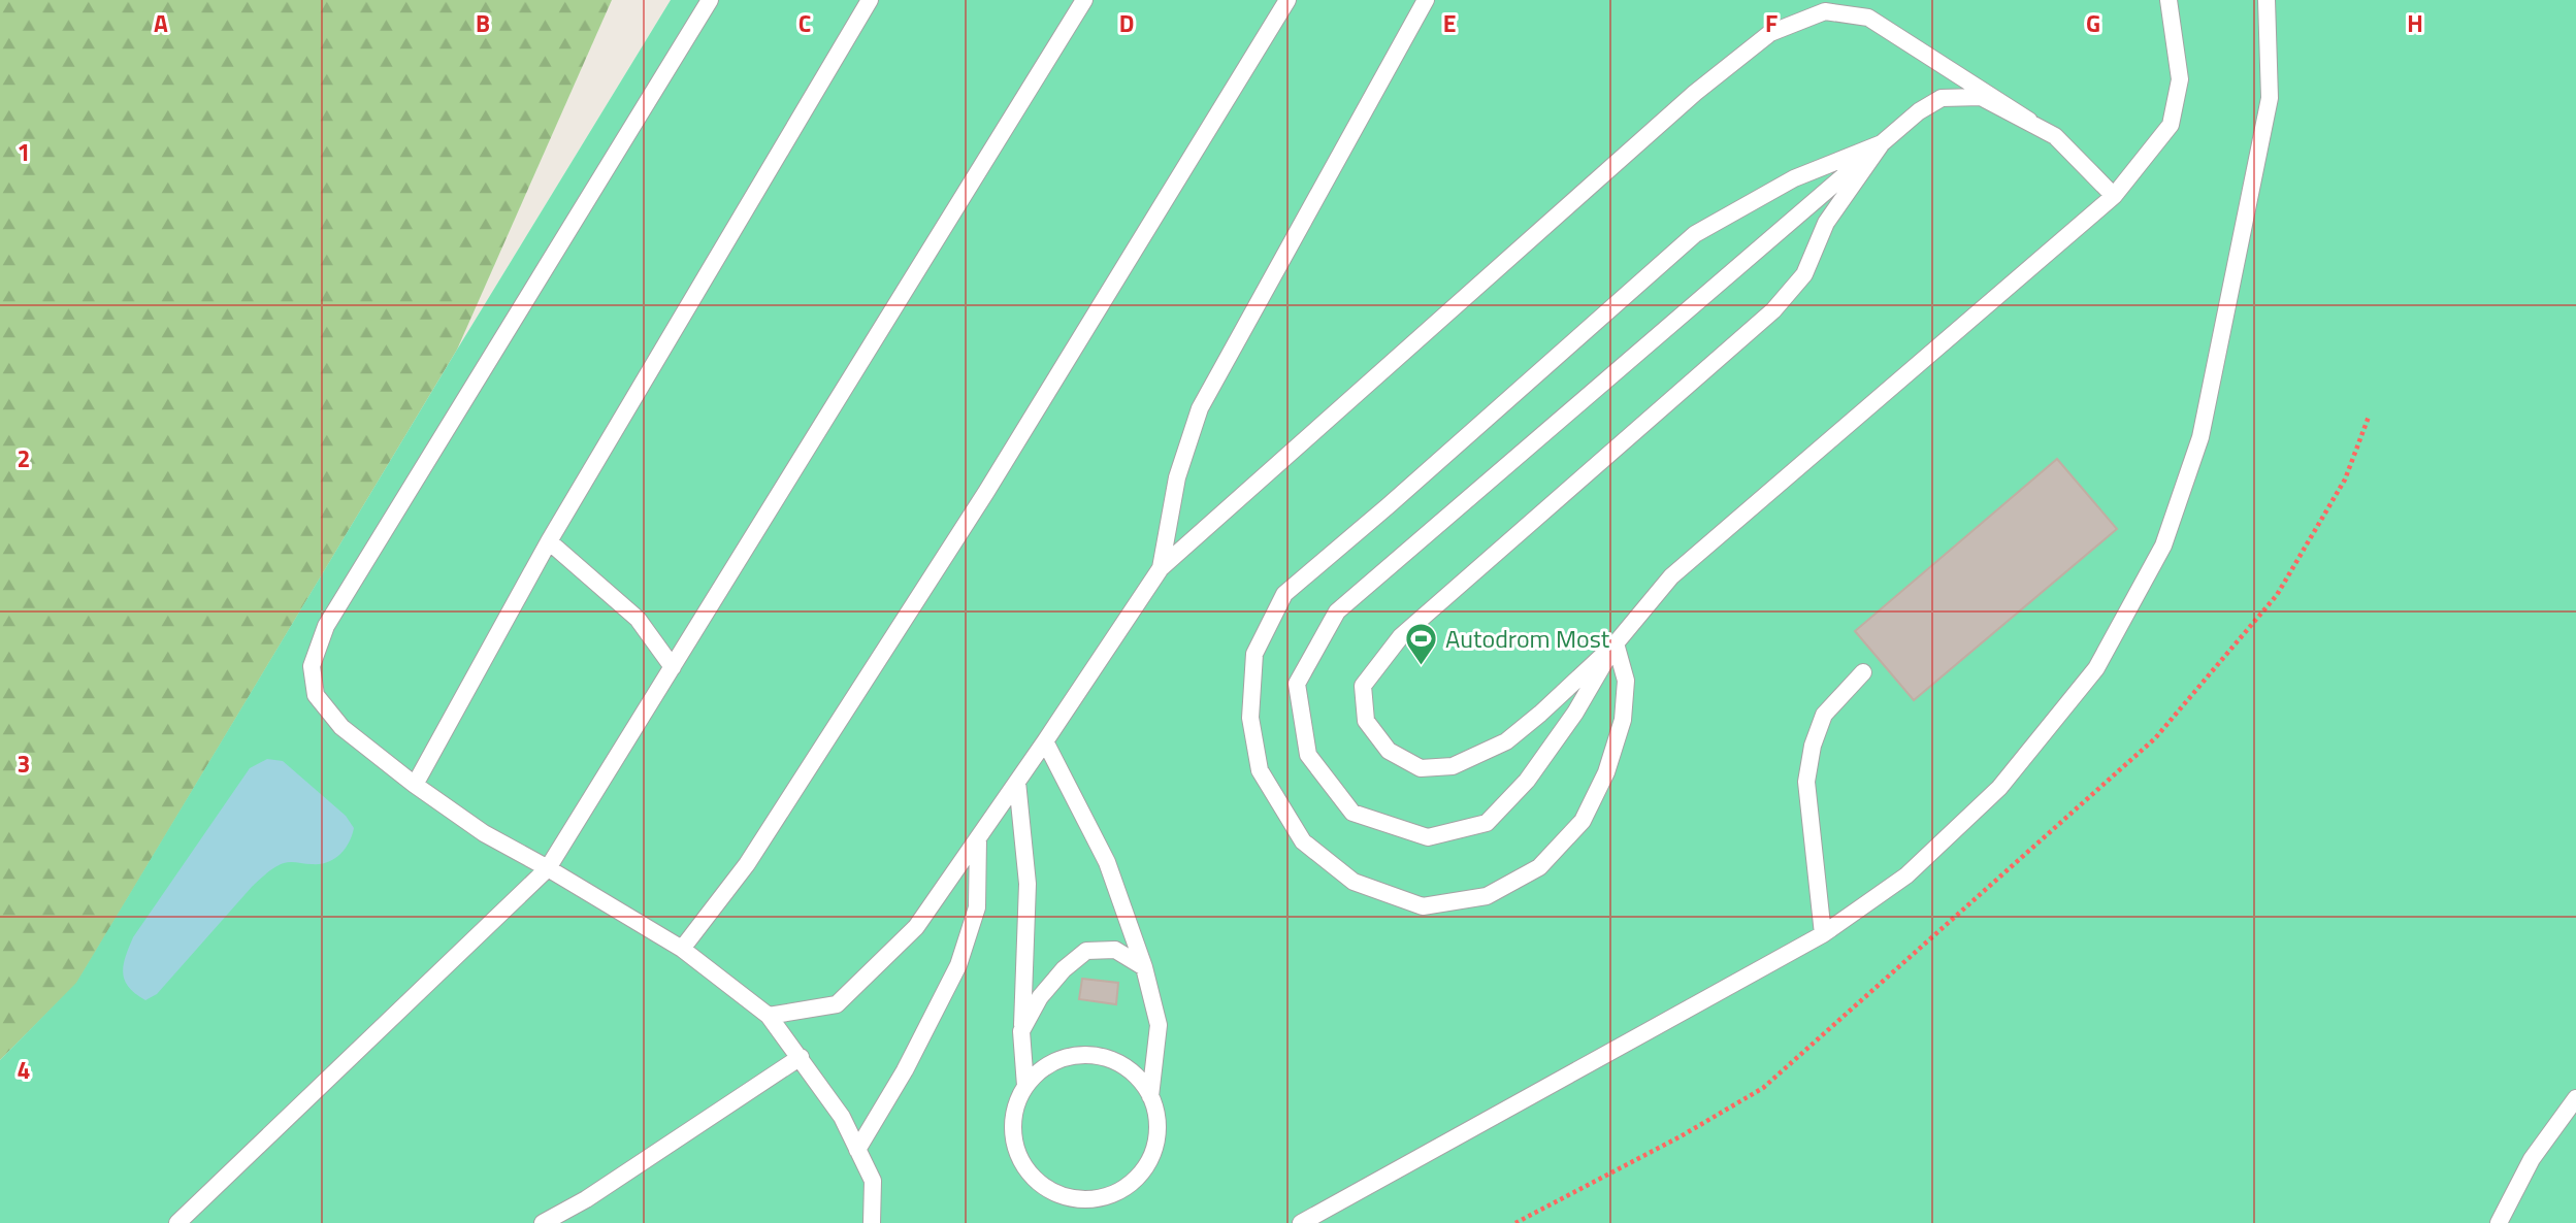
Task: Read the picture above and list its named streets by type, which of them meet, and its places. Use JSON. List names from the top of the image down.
{
  "places": {
    "sports": ["Autodrom Most"]
  },
  "grid": {
    "columns": [
      "A",
      "B",
      "C",
      "D",
      "E",
      "F",
      "G",
      "H"
    ],
    "rows": [
      "1",
      "2",
      "3",
      "4"
    ]
  }
}
